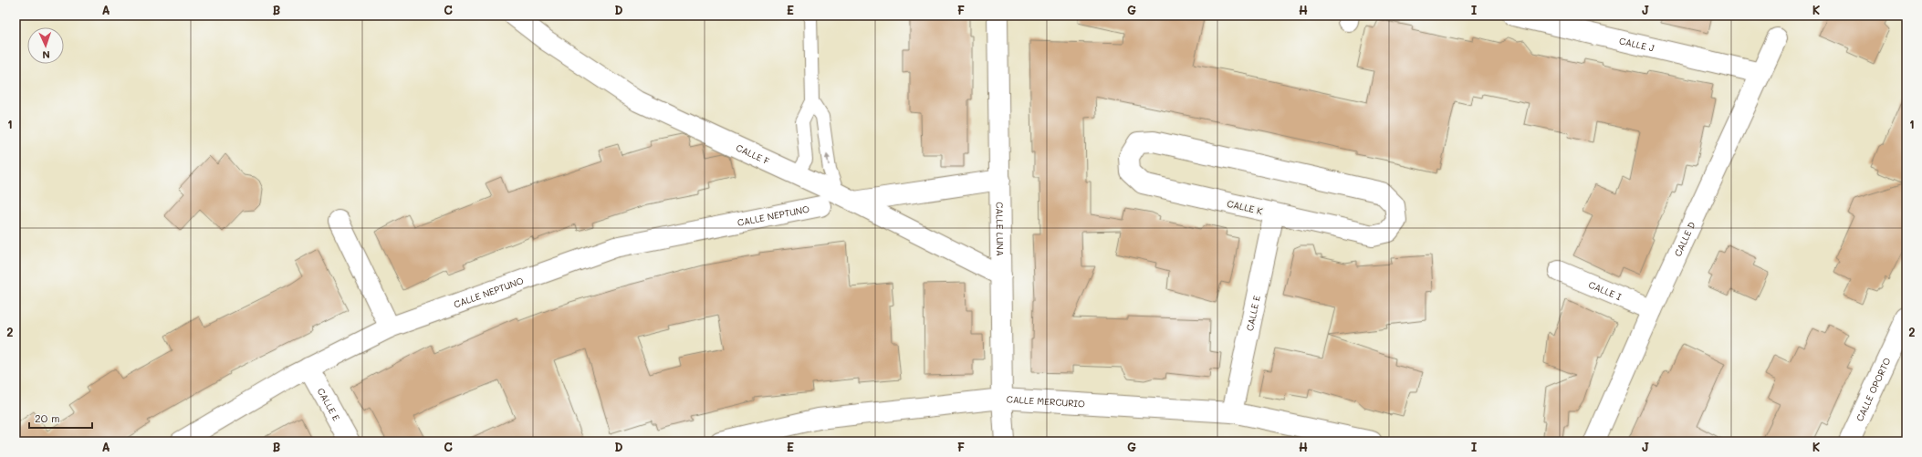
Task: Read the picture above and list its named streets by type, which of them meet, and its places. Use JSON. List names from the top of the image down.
{
  "streets": {
    "street": [
      "CALLE J",
      "CALLE F",
      "CALLE K",
      "CALLE NEPTUNO",
      "CALLE LUNA",
      "CALLE D",
      "CALLE I",
      "CALLE E",
      "CALLE OPORTO",
      "CALLE MERCURIO"
    ]
  },
  "crossings": [
    ["CALLE J", "CALLE D"],
    ["CALLE F", "CALLE LUNA"],
    ["CALLE K", "CALLE E"],
    ["CALLE NEPTUNO", "CALLE E"],
    ["CALLE LUNA", "CALLE MERCURIO"],
    ["CALLE D", "CALLE I"],
    ["CALLE E", "CALLE MERCURIO"]
  ],
  "scale_bar": "20 m",
  "north": "bottom",
  "grid": {
    "columns": [
      "A",
      "B",
      "C",
      "D",
      "E",
      "F",
      "G",
      "H",
      "I",
      "J",
      "K"
    ],
    "rows": ["1", "2"]
  }
}
